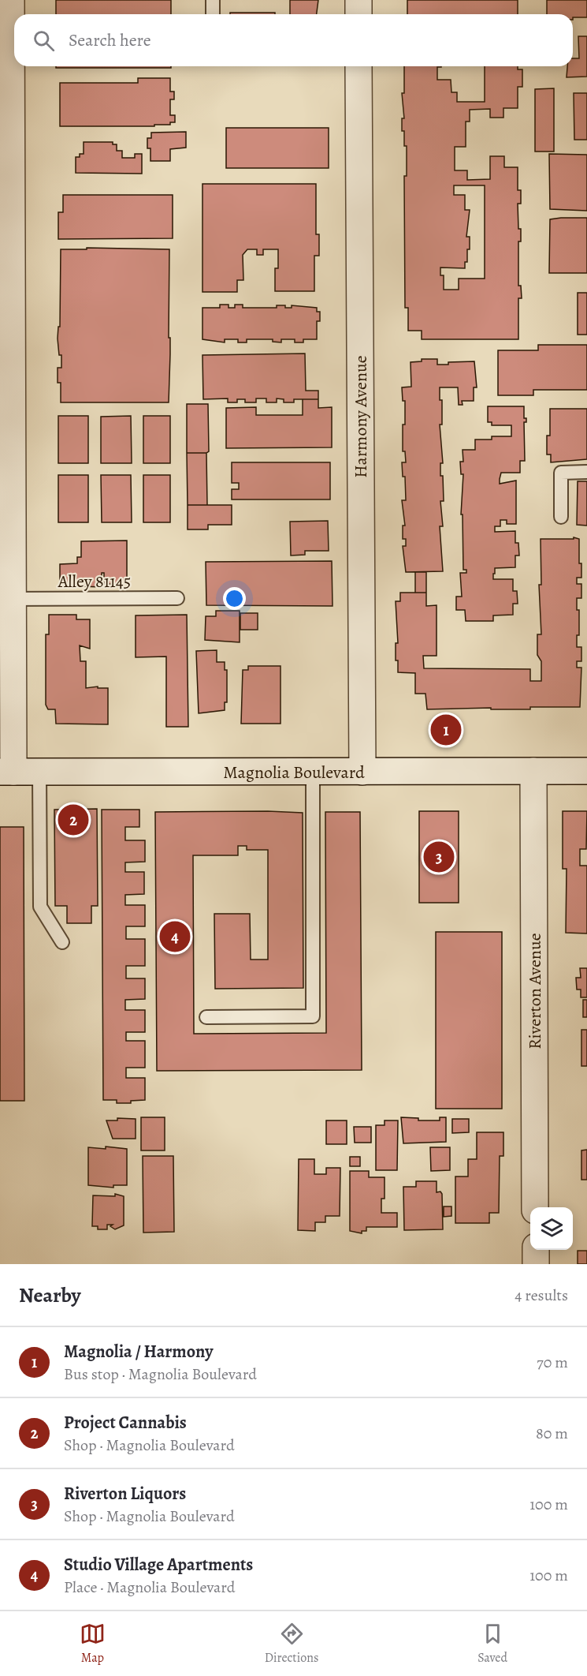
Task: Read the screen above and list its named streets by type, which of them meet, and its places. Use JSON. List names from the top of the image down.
{
  "streets": {
    "street": ["Harmony Avenue", "Magnolia Boulevard", "Riverton Avenue"],
    "lane": ["Alley 81145"]
  },
  "crossings": [
    ["Harmony Avenue", "Magnolia Boulevard"],
    ["Magnolia Boulevard", "Riverton Avenue"]
  ],
  "page": {
    "search": "Search here",
    "pins": [
      "1",
      "2",
      "3",
      "4"
    ],
    "heading": ["Nearby", "4 results"],
    "list": [
      {
        "mark": "1",
        "name": "Magnolia / Harmony",
        "note": "Bus stop · Magnolia Boulevard",
        "value": "70 m"
      },
      {
        "mark": "2",
        "name": "Project Cannabis",
        "note": "Shop · Magnolia Boulevard",
        "value": "80 m"
      },
      {
        "mark": "3",
        "name": "Riverton Liquors",
        "note": "Shop · Magnolia Boulevard",
        "value": "100 m"
      },
      {
        "mark": "4",
        "name": "Studio Village Apartments",
        "note": "Place · Magnolia Boulevard",
        "value": "100 m"
      }
    ],
    "nav": ["Map", "Directions", "Saved"]
  }
}
